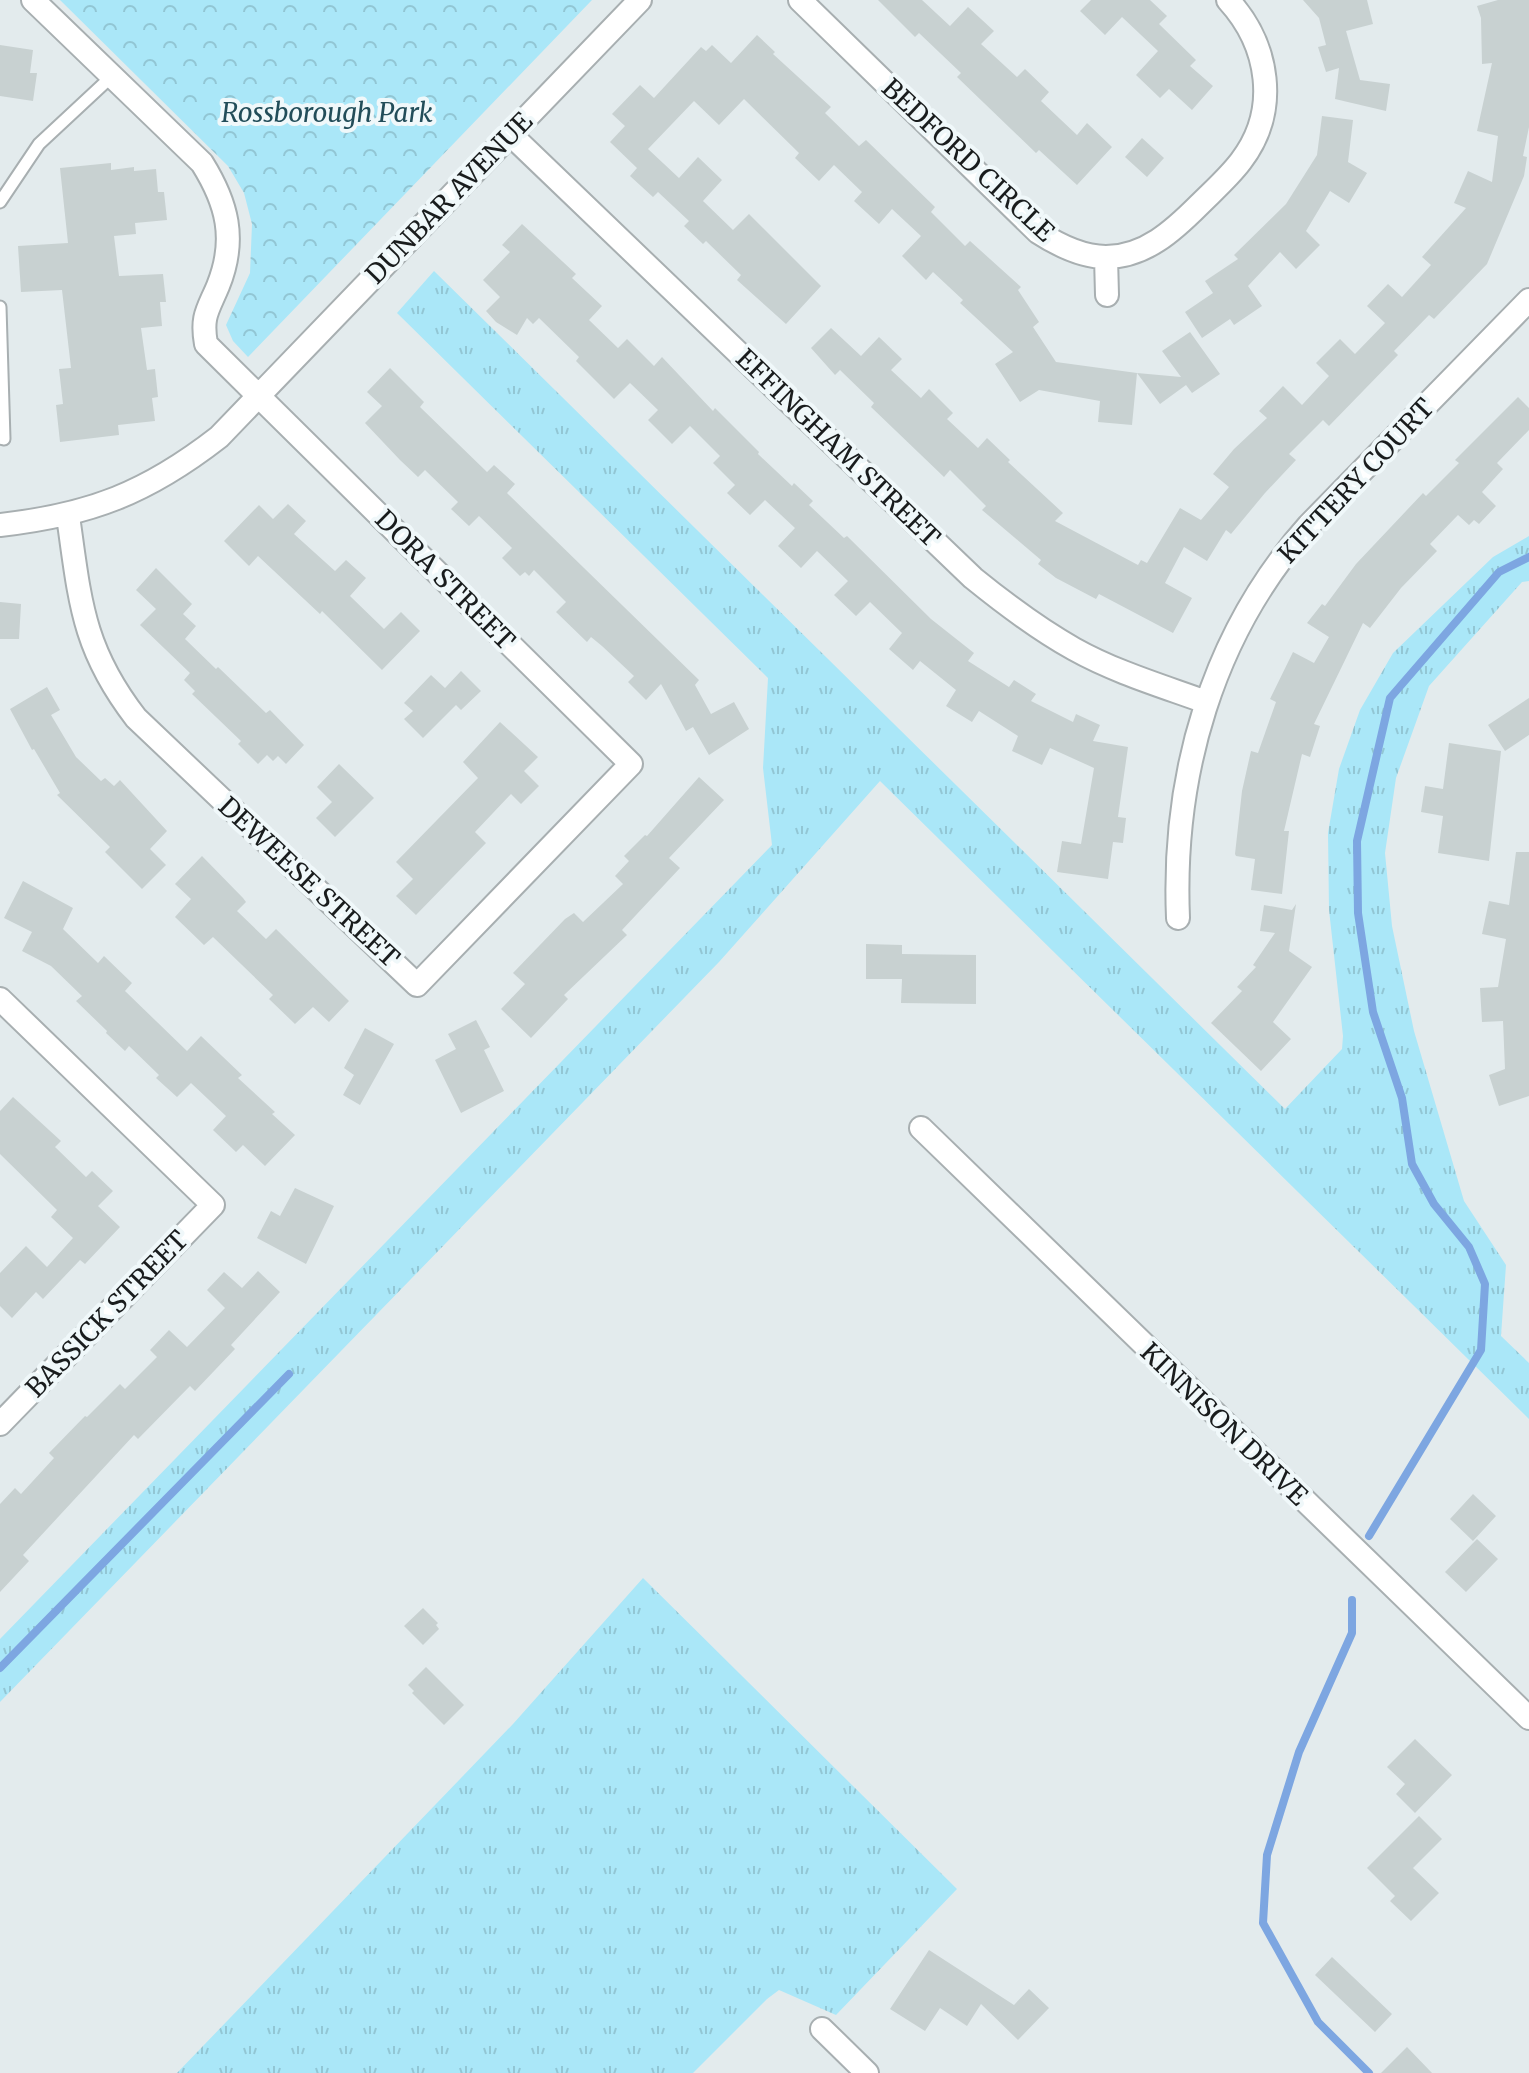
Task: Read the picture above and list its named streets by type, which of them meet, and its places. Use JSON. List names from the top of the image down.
{
  "streets": {
    "street": [
      "BEDFORD CIRCLE",
      "DUNBAR AVENUE",
      "EFFINGHAM STREET",
      "KITTERY COURT",
      "DORA STREET",
      "DEWEESE STREET",
      "BASSICK STREET",
      "KINNISON DRIVE"
    ]
  },
  "crossings": [
    ["DUNBAR AVENUE", "EFFINGHAM STREET"],
    ["DUNBAR AVENUE", "DORA STREET"],
    ["DUNBAR AVENUE", "DEWEESE STREET"],
    ["EFFINGHAM STREET", "KITTERY COURT"],
    ["DORA STREET", "DEWEESE STREET"]
  ],
  "parks": ["Rossborough Park"]
}
